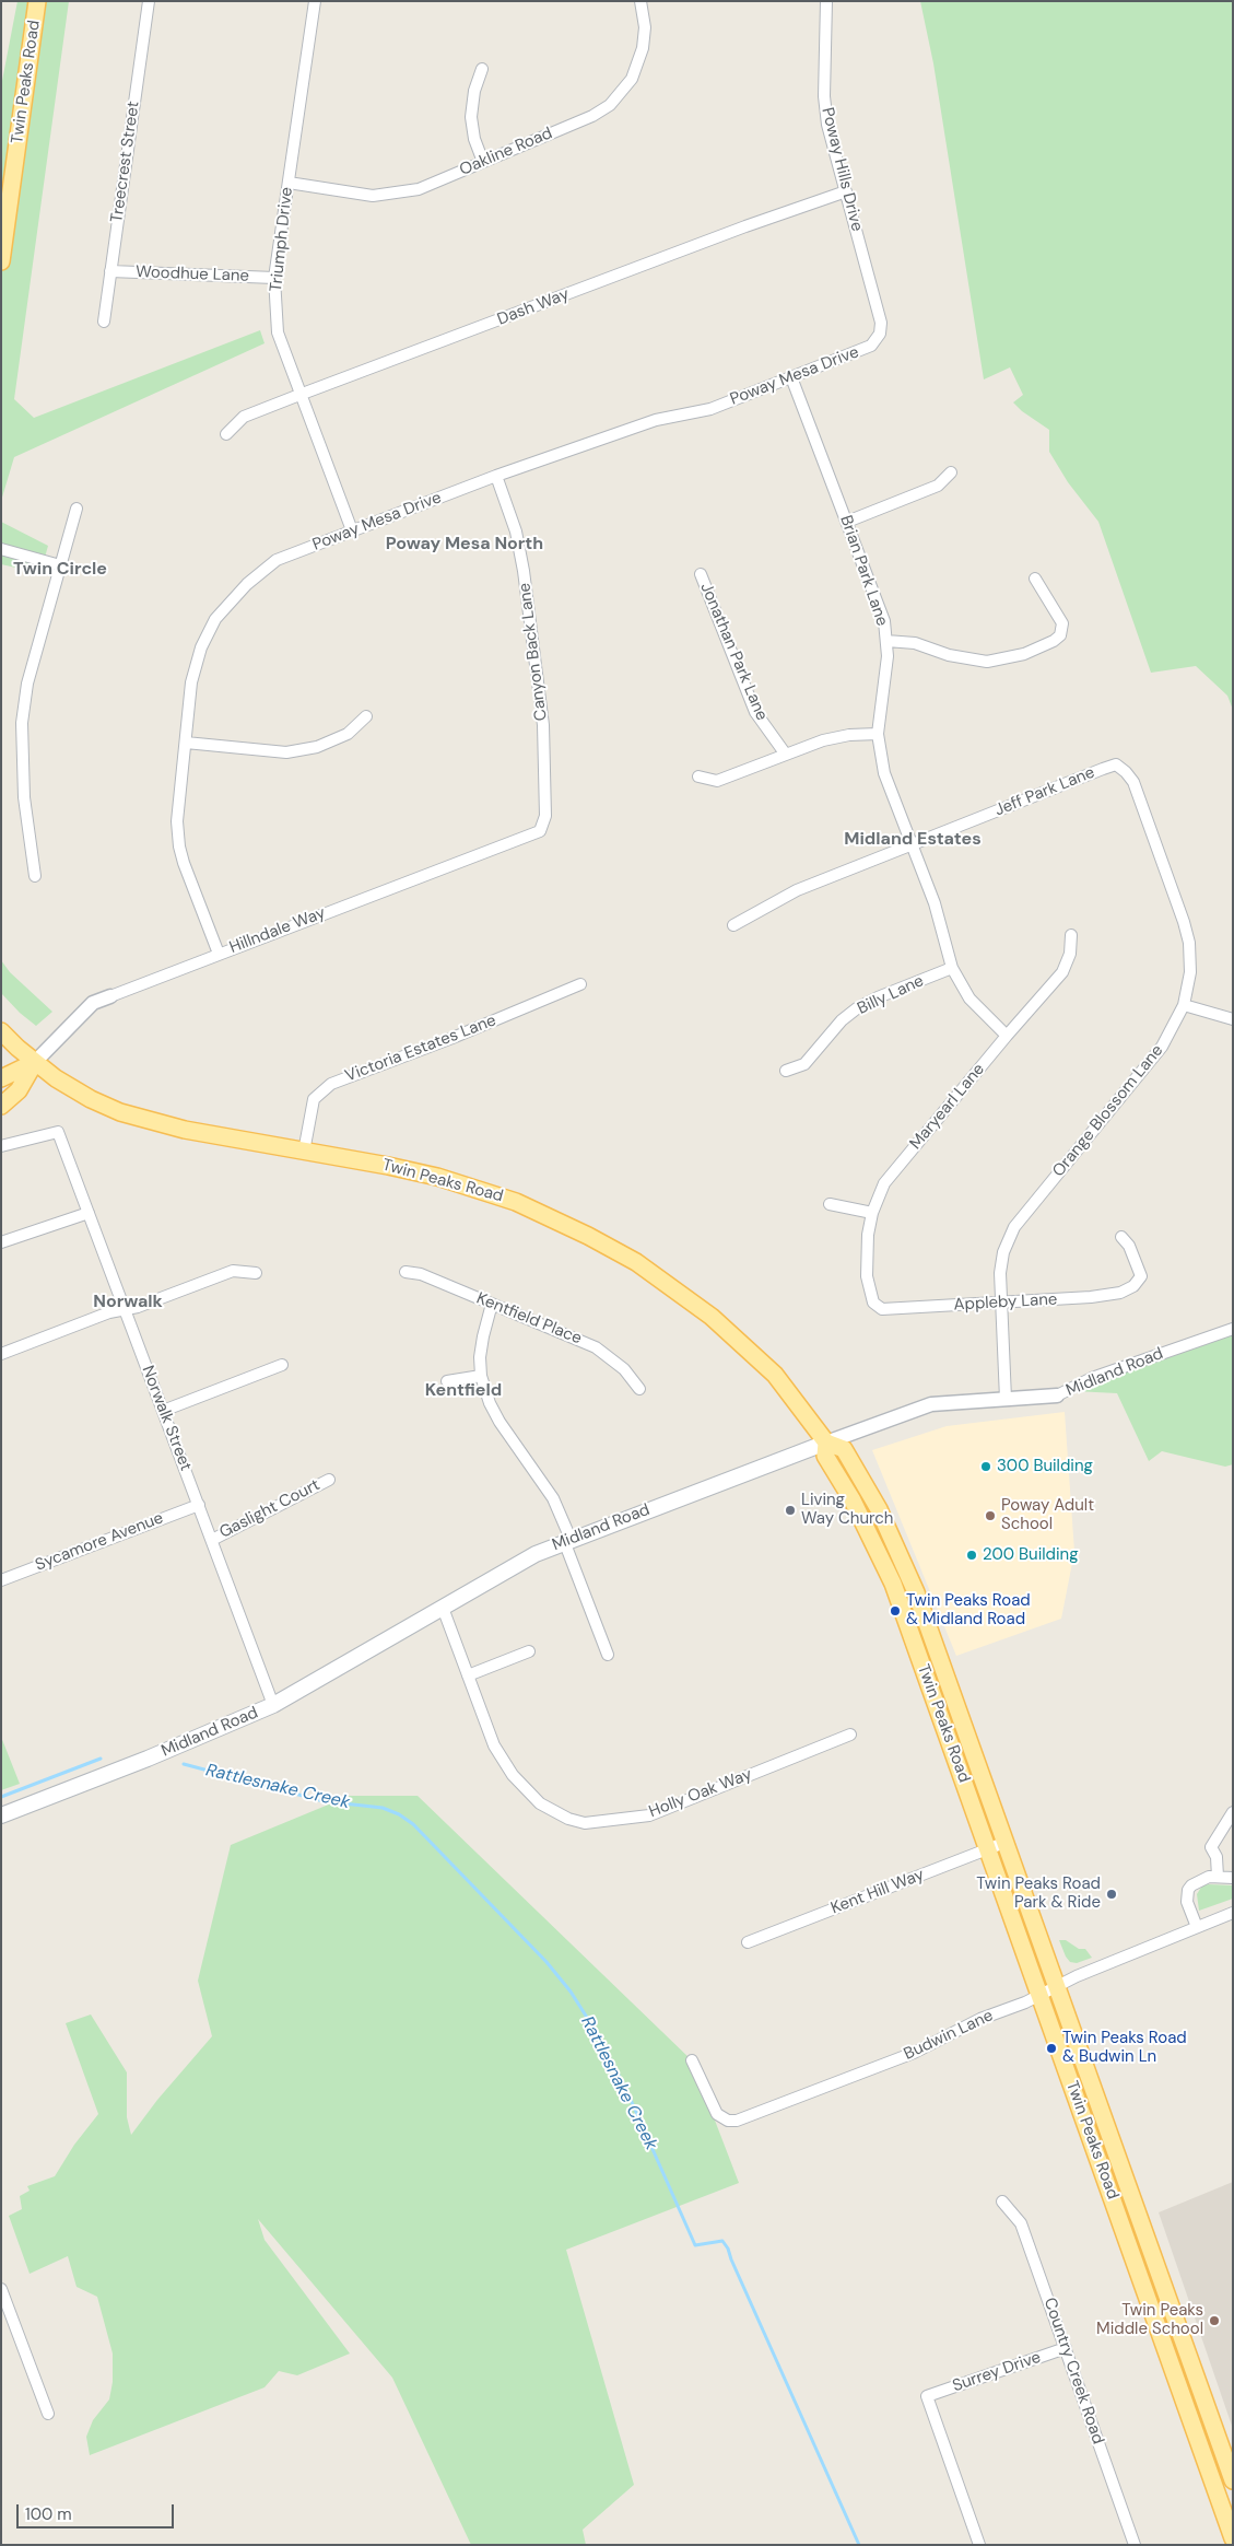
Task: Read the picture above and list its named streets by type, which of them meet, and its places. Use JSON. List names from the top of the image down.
{
  "streets": {
    "main road": ["Twin Peaks Road", "Midland Road"],
    "street": [
      "Oakline Road",
      "Treecrest Street",
      "Poway Hills Drive",
      "Triumph Drive",
      "Woodhue Lane",
      "Dash Way",
      "Poway Mesa Drive",
      "Brian Park Lane",
      "Canyon Back Lane",
      "Jonathan Park Lane",
      "Jeff Park Lane",
      "Hillndale Way",
      "Billy Lane",
      "Victoria Estates Lane",
      "Maryearl Lane",
      "Orange Blossom Lane",
      "Appleby Lane",
      "Kentfield Place",
      "Norwalk Street",
      "Gaslight Court",
      "Sycamore Avenue",
      "Holly Oak Way",
      "Kent Hill Way",
      "Budwin Lane",
      "Country Creek Road",
      "Surrey Drive"
    ]
  },
  "crossings": [
    ["Twin Peaks Road", "Hillndale Way"],
    ["Twin Peaks Road", "Victoria Estates Lane"],
    ["Twin Peaks Road", "Midland Road"],
    ["Twin Peaks Road", "Kent Hill Way"],
    ["Twin Peaks Road", "Budwin Lane"],
    ["Oakline Road", "Triumph Drive"],
    ["Treecrest Street", "Woodhue Lane"],
    ["Poway Hills Drive", "Dash Way"],
    ["Poway Hills Drive", "Poway Mesa Drive"],
    ["Triumph Drive", "Woodhue Lane"],
    ["Triumph Drive", "Dash Way"],
    ["Triumph Drive", "Poway Mesa Drive"],
    ["Poway Mesa Drive", "Brian Park Lane"],
    ["Poway Mesa Drive", "Canyon Back Lane"],
    ["Poway Mesa Drive", "Hillndale Way"],
    ["Brian Park Lane", "Jeff Park Lane"],
    ["Brian Park Lane", "Billy Lane"],
    ["Brian Park Lane", "Maryearl Lane"],
    ["Canyon Back Lane", "Hillndale Way"],
    ["Jeff Park Lane", "Orange Blossom Lane"],
    ["Maryearl Lane", "Appleby Lane"],
    ["Orange Blossom Lane", "Appleby Lane"],
    ["Orange Blossom Lane", "Midland Road"],
    ["Midland Road", "Norwalk Street"],
    ["Midland Road", "Holly Oak Way"],
    ["Norwalk Street", "Gaslight Court"],
    ["Norwalk Street", "Sycamore Avenue"],
    ["Country Creek Road", "Surrey Drive"]
  ],
  "districts": [
    "Poway Mesa North",
    "Twin Circle",
    "Midland Estates",
    "Norwalk",
    "Kentfield"
  ],
  "water": ["Rattlesnake Creek"],
  "places": [
    "300 Building",
    "Living Way Church",
    "Poway Adult School",
    "200 Building",
    "Twin Peaks Road & Midland Road",
    "Twin Peaks Road Park & Ride",
    "Twin Peaks Road & Budwin Ln",
    "Twin Peaks Middle School"
  ],
  "scale_bar": "100 m"
}
